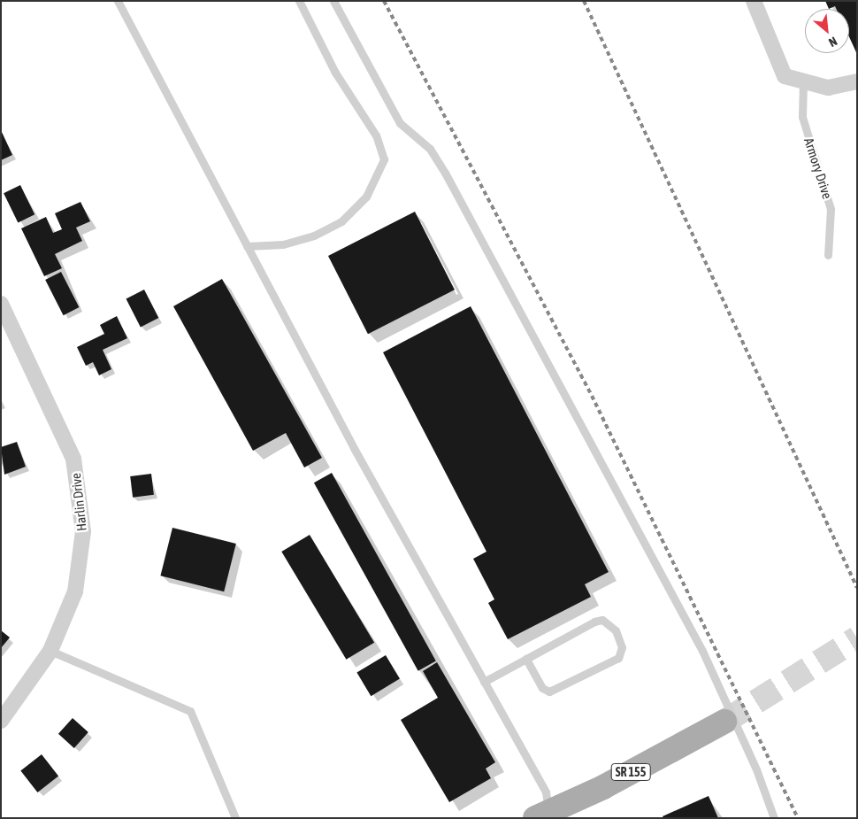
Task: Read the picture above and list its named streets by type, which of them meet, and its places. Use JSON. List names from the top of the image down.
{
  "streets": {
    "main road": ["SR 155"],
    "street": ["Harlin Drive"],
    "lane": ["Armory Drive"]
  },
  "north": "bottom right"
}
